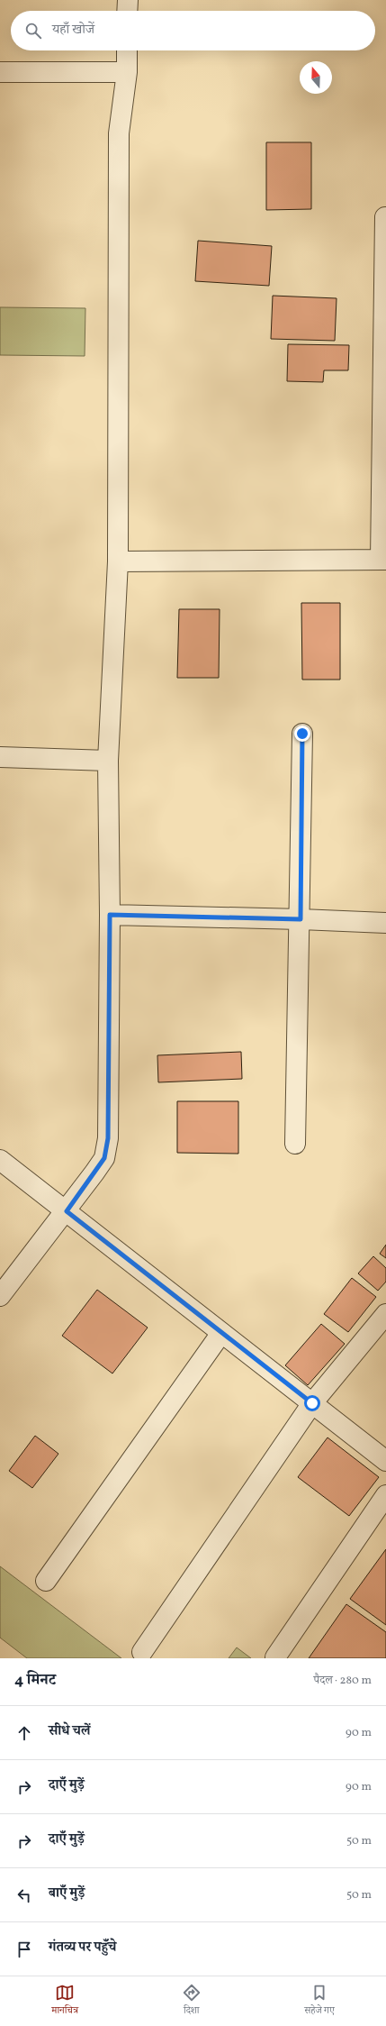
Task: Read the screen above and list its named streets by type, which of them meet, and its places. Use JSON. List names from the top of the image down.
{
  "north": "top",
  "page": {
    "search": "यहाँ खोजें",
    "heading": ["4 मिनट", "पैदल · 280 m"],
    "list": [
      ["सीधे चलें", "90 m"],
      ["दाएँ मुड़ें", "90 m"],
      ["दाएँ मुड़ें", "50 m"],
      ["बाएँ मुड़ें", "50 m"],
      "गंतव्य पर पहुँचे"
    ],
    "nav": ["मानचित्र", "दिशा", "सहेजे गए"]
  }
}
